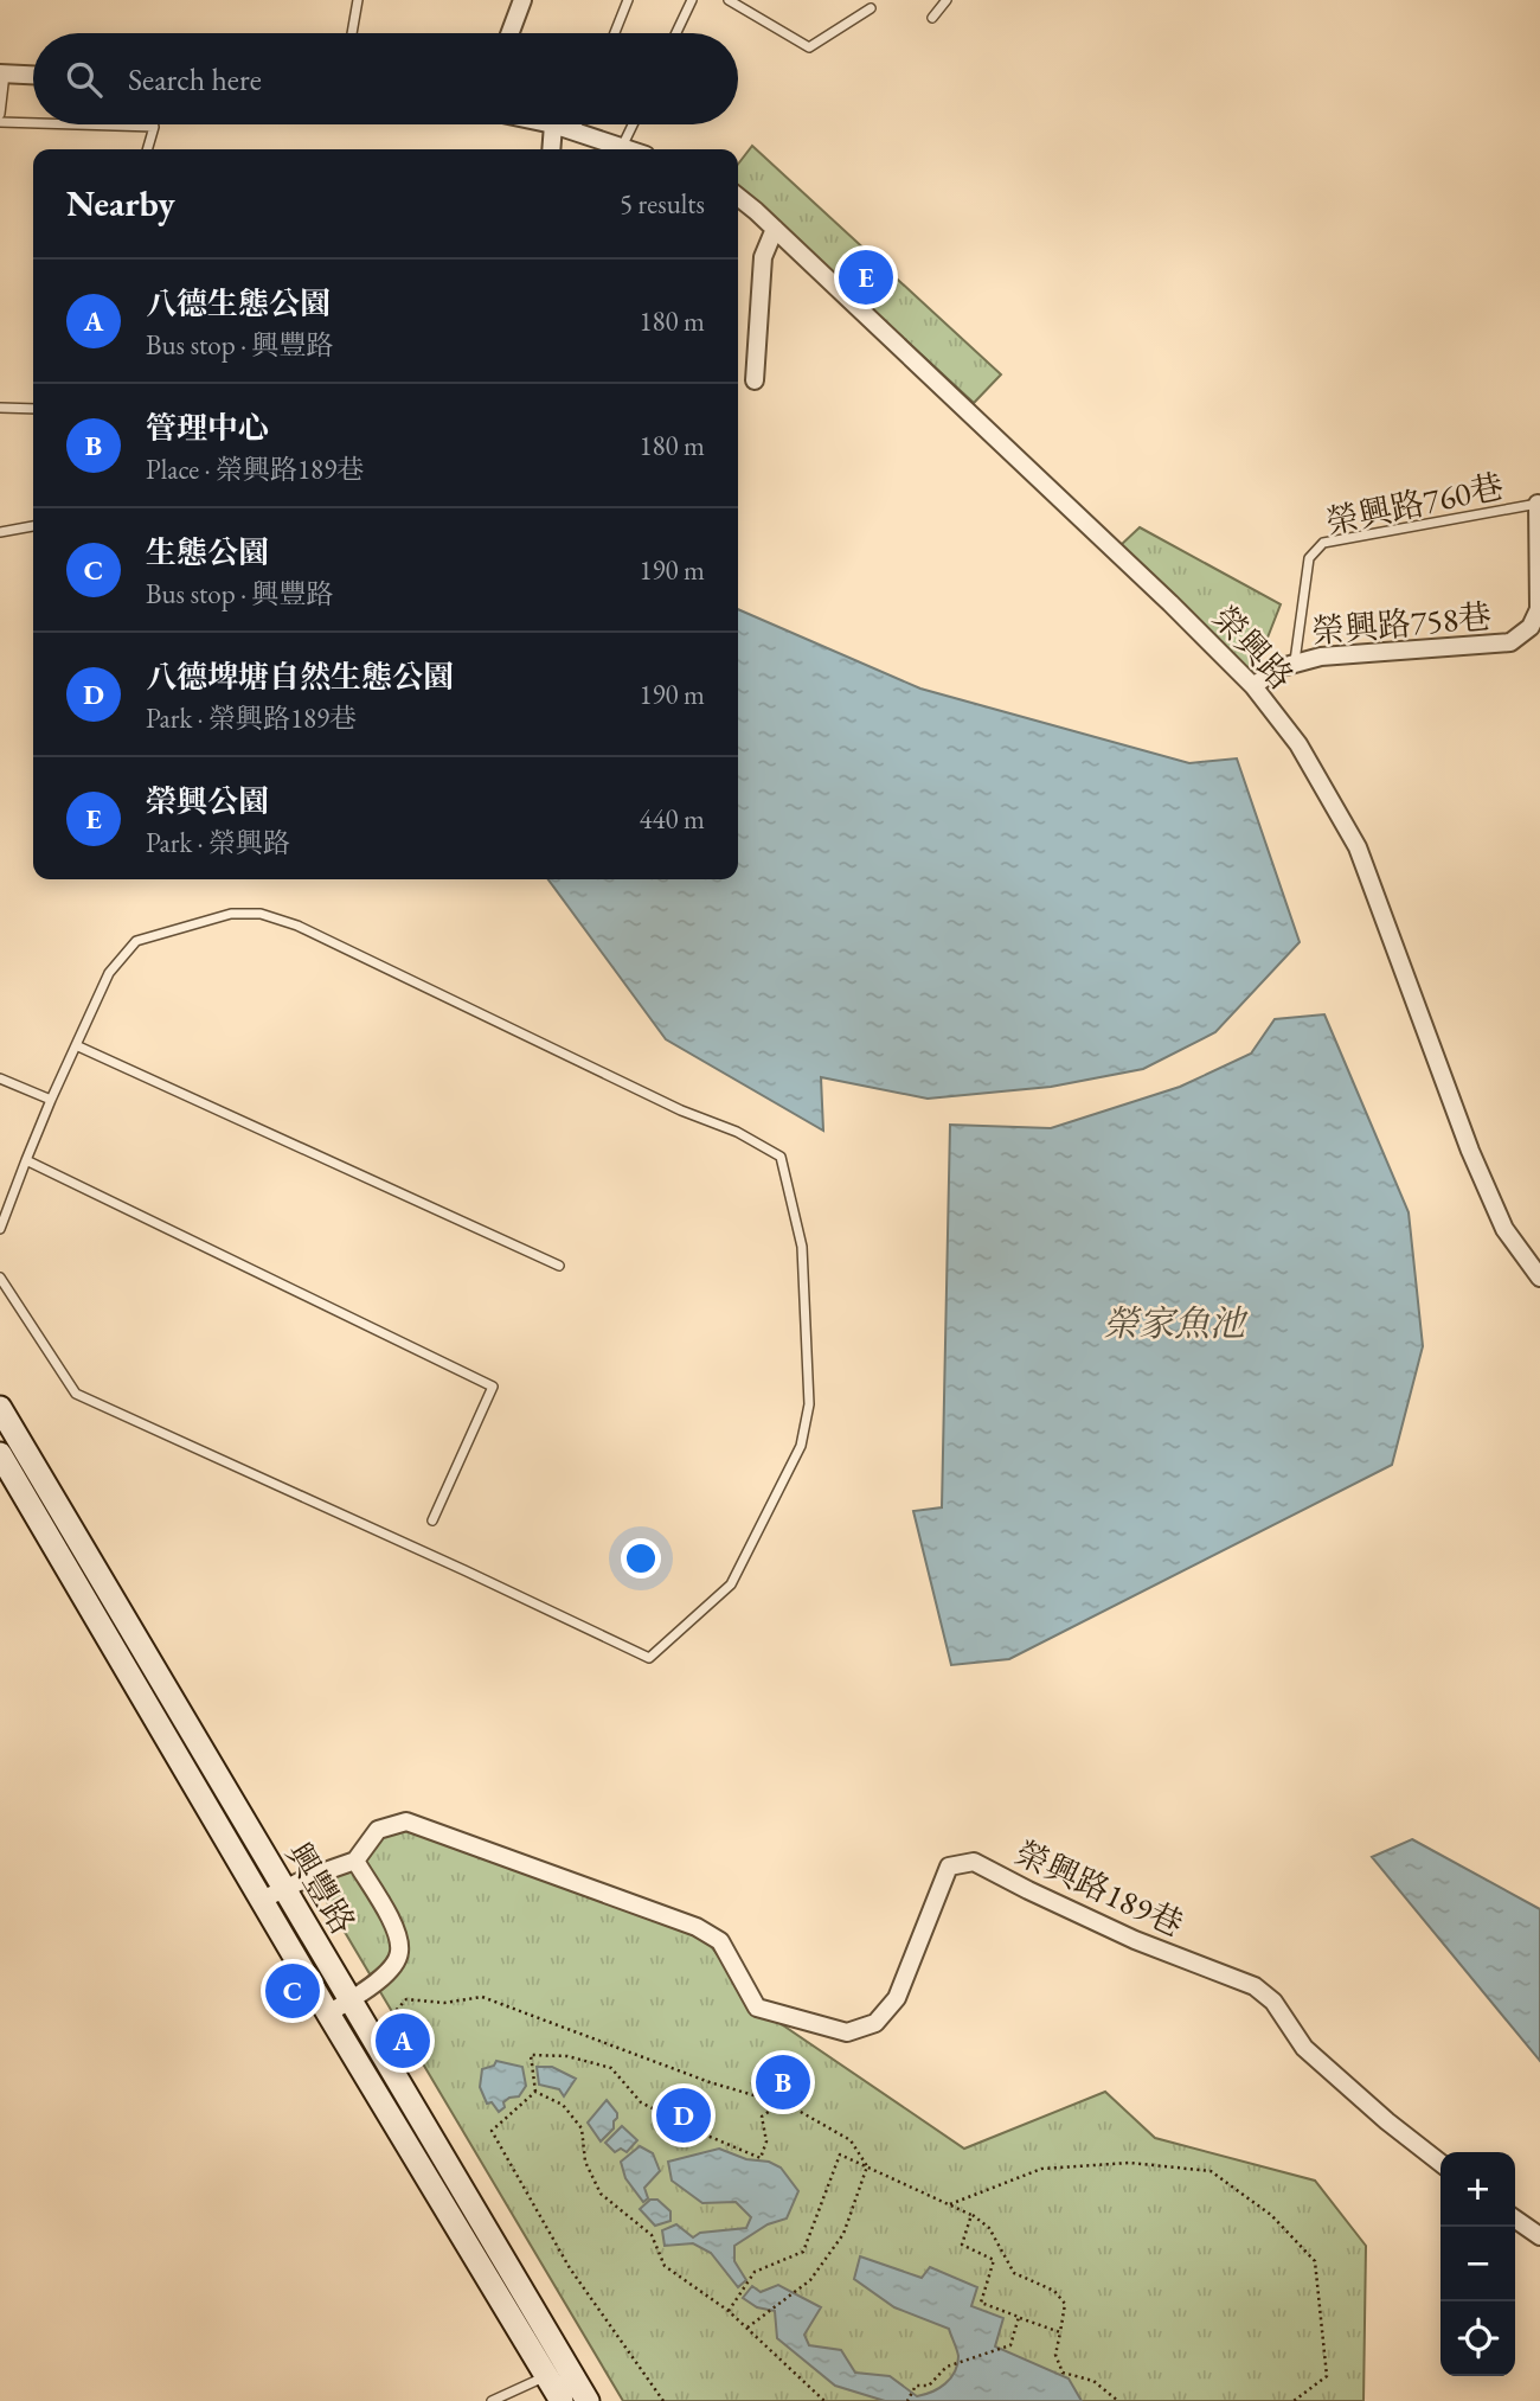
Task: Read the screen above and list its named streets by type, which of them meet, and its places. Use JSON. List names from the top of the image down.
{
  "streets": {
    "main road": ["興豐路"],
    "street": ["榮興路758巷", "榮興路", "榮興路189巷"],
    "lane": ["榮興路760巷"]
  },
  "crossings": [
    ["榮興路760巷", "榮興路758巷"],
    ["榮興路758巷", "榮興路"]
  ],
  "water": ["榮家魚池"],
  "page": {
    "search": "Search here",
    "heading": ["Nearby", "5 results"],
    "pins": [
      "E",
      "C",
      "A",
      "B",
      "D"
    ],
    "list": [
      {
        "mark": "A",
        "name": "八德生態公園",
        "note": "Bus stop · 興豐路",
        "value": "180 m"
      },
      {
        "mark": "B",
        "name": "管理中心",
        "note": "Place · 榮興路189巷",
        "value": "180 m"
      },
      {
        "mark": "C",
        "name": "生態公園",
        "note": "Bus stop · 興豐路",
        "value": "190 m"
      },
      {
        "mark": "D",
        "name": "八德埤塘自然生態公園",
        "note": "Park · 榮興路189巷",
        "value": "190 m"
      },
      {
        "mark": "E",
        "name": "榮興公園",
        "note": "Park · 榮興路",
        "value": "440 m"
      }
    ],
    "map_buttons": ["+", "−"]
  }
}
